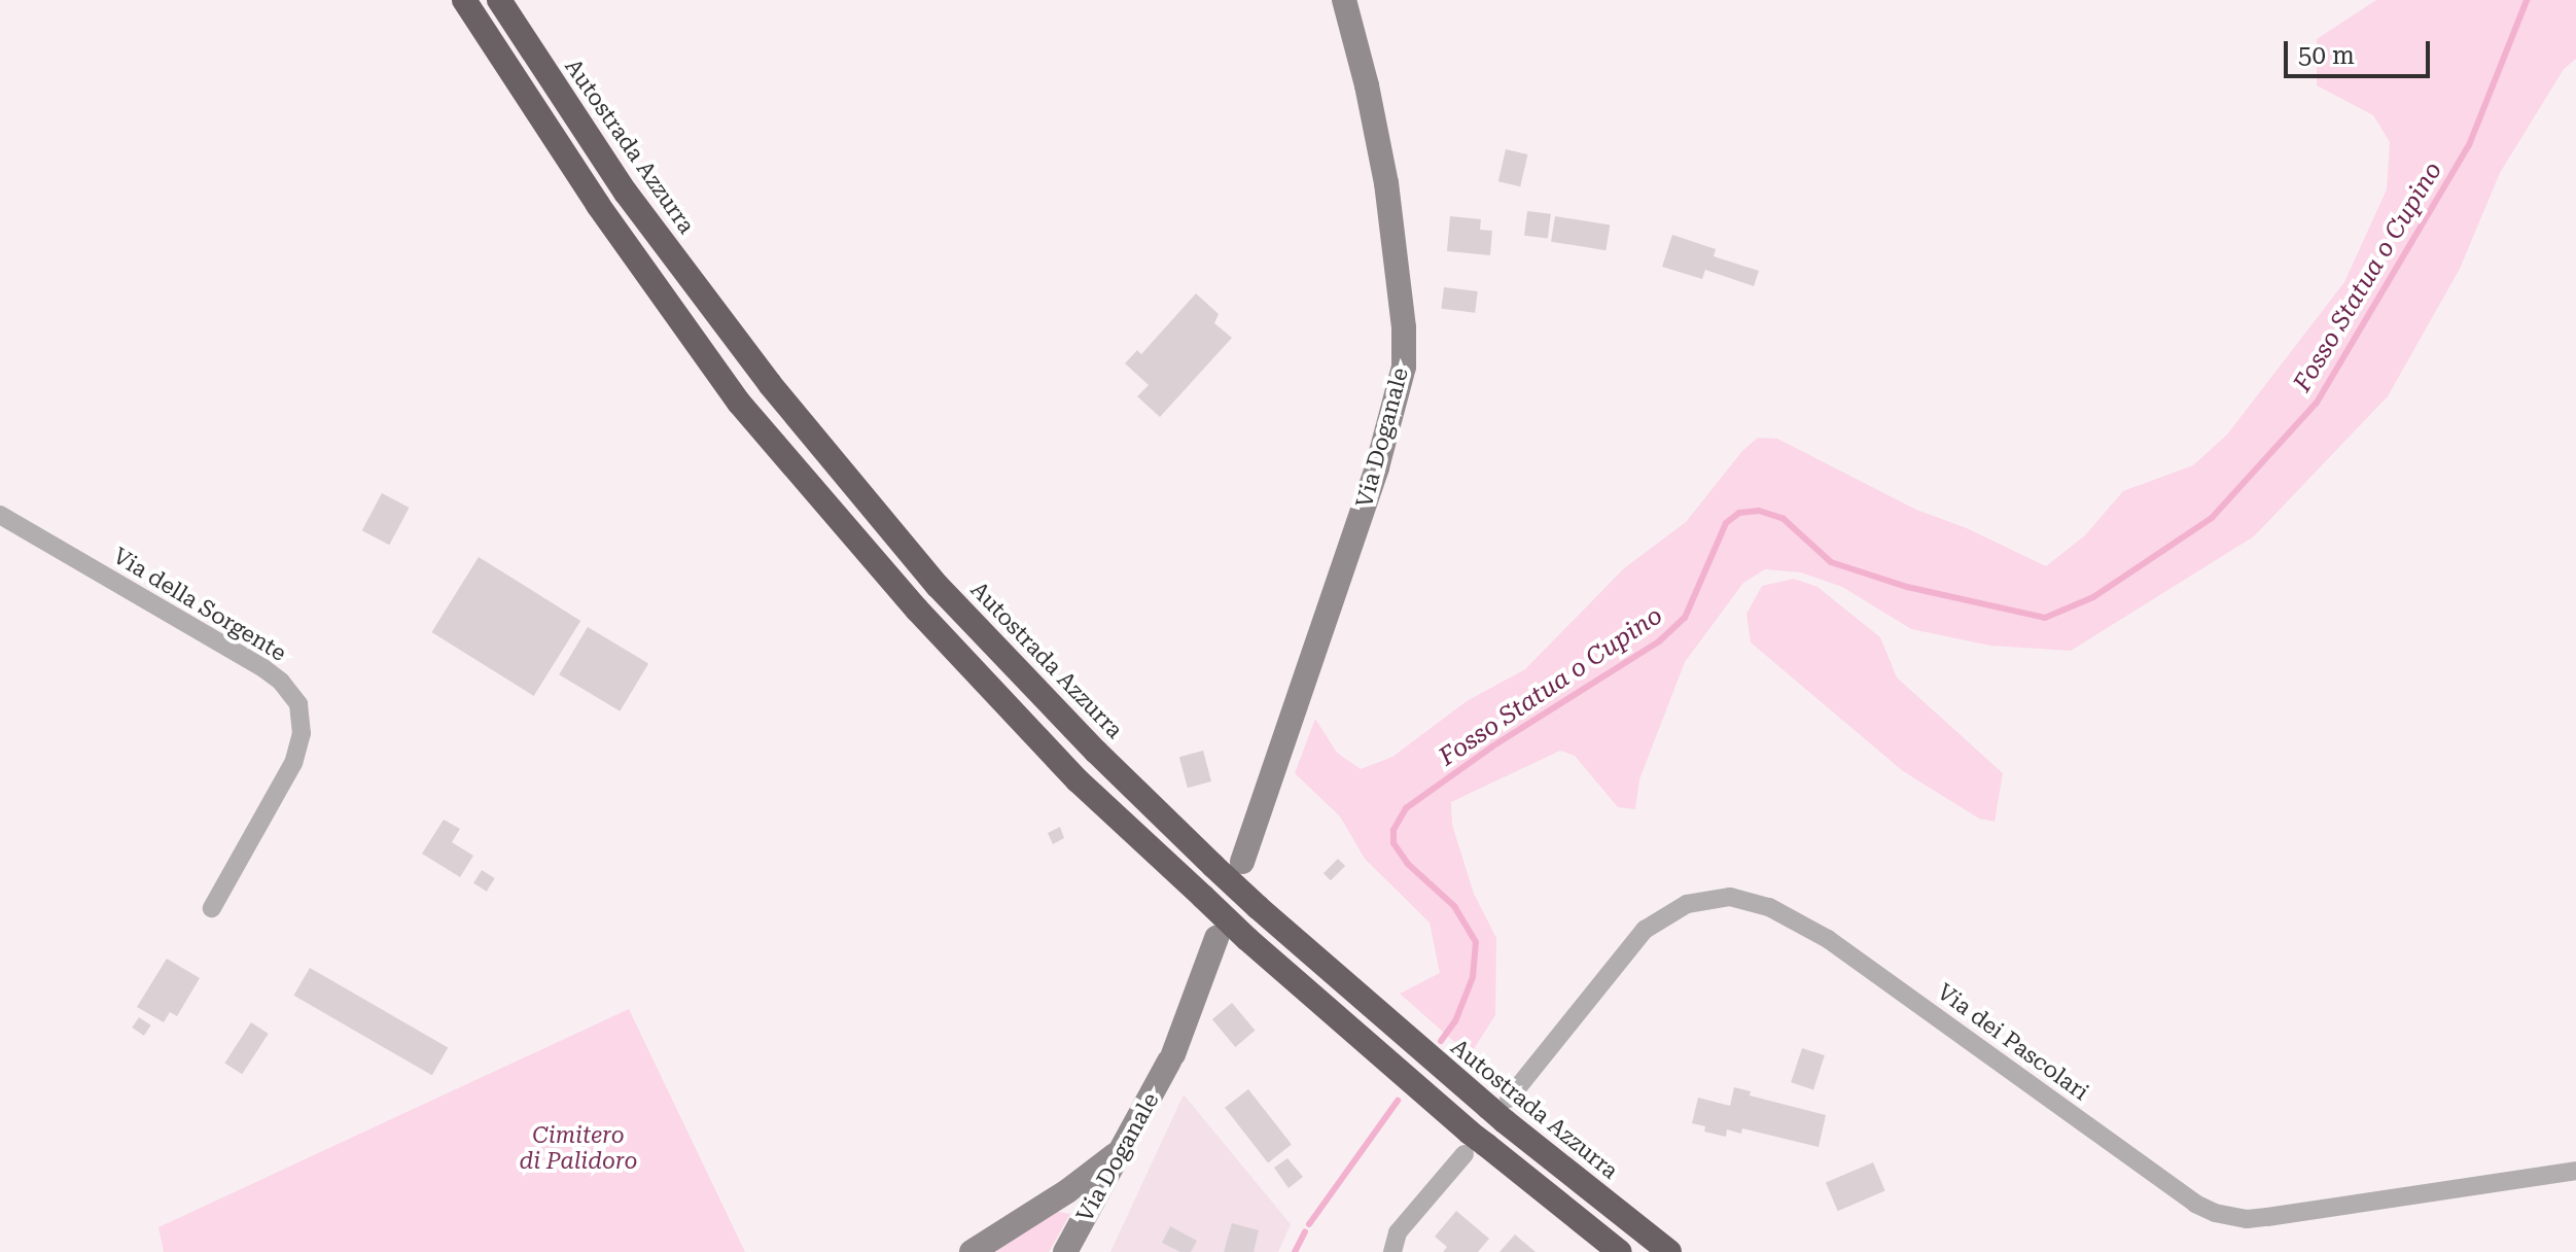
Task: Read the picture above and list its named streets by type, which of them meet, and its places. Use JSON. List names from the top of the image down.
{
  "streets": {
    "highway": ["Autostrada Azzurra"],
    "main road": ["Via Doganale"],
    "street": ["Via della Sorgente", "Via dei Pascolari"]
  },
  "crossings": [
    ["Autostrada Azzurra", "Via dei Pascolari"]
  ],
  "water": ["Fosso Statua o Cupino"],
  "parks": ["Cimitero di Palidoro"],
  "scale_bar": "50 m"
}
